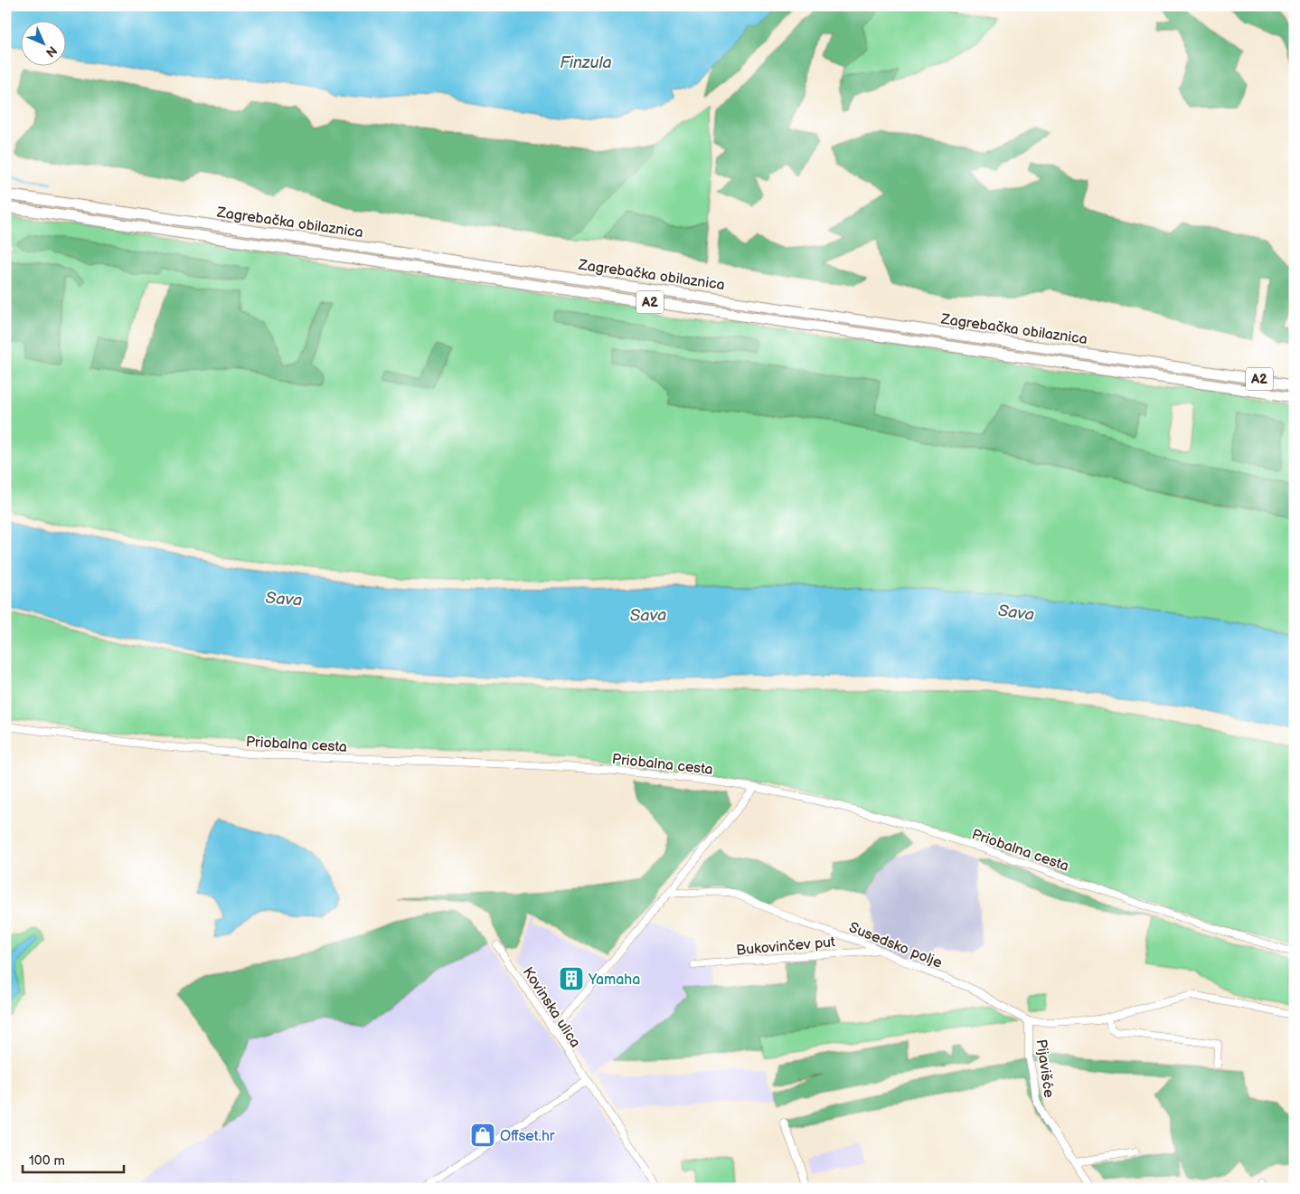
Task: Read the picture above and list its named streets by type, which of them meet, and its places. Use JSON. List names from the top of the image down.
{
  "streets": {
    "highway": ["Zagrebačka obilaznica", "A2"],
    "street": [
      "Priobalna cesta",
      "Susedsko polje",
      "Bukovinčev put",
      "Kovinska ulica",
      "Pijavišće"
    ]
  },
  "crossings": [
    ["Susedsko polje", "Bukovinčev put"],
    ["Susedsko polje", "Pijavišće"]
  ],
  "water": ["Finzula", "Sava"],
  "places": {
    "building": ["Yamaha"],
    "shop": ["Offset.hr"]
  },
  "scale_bar": "100 m",
  "north": "bottom right"
}
